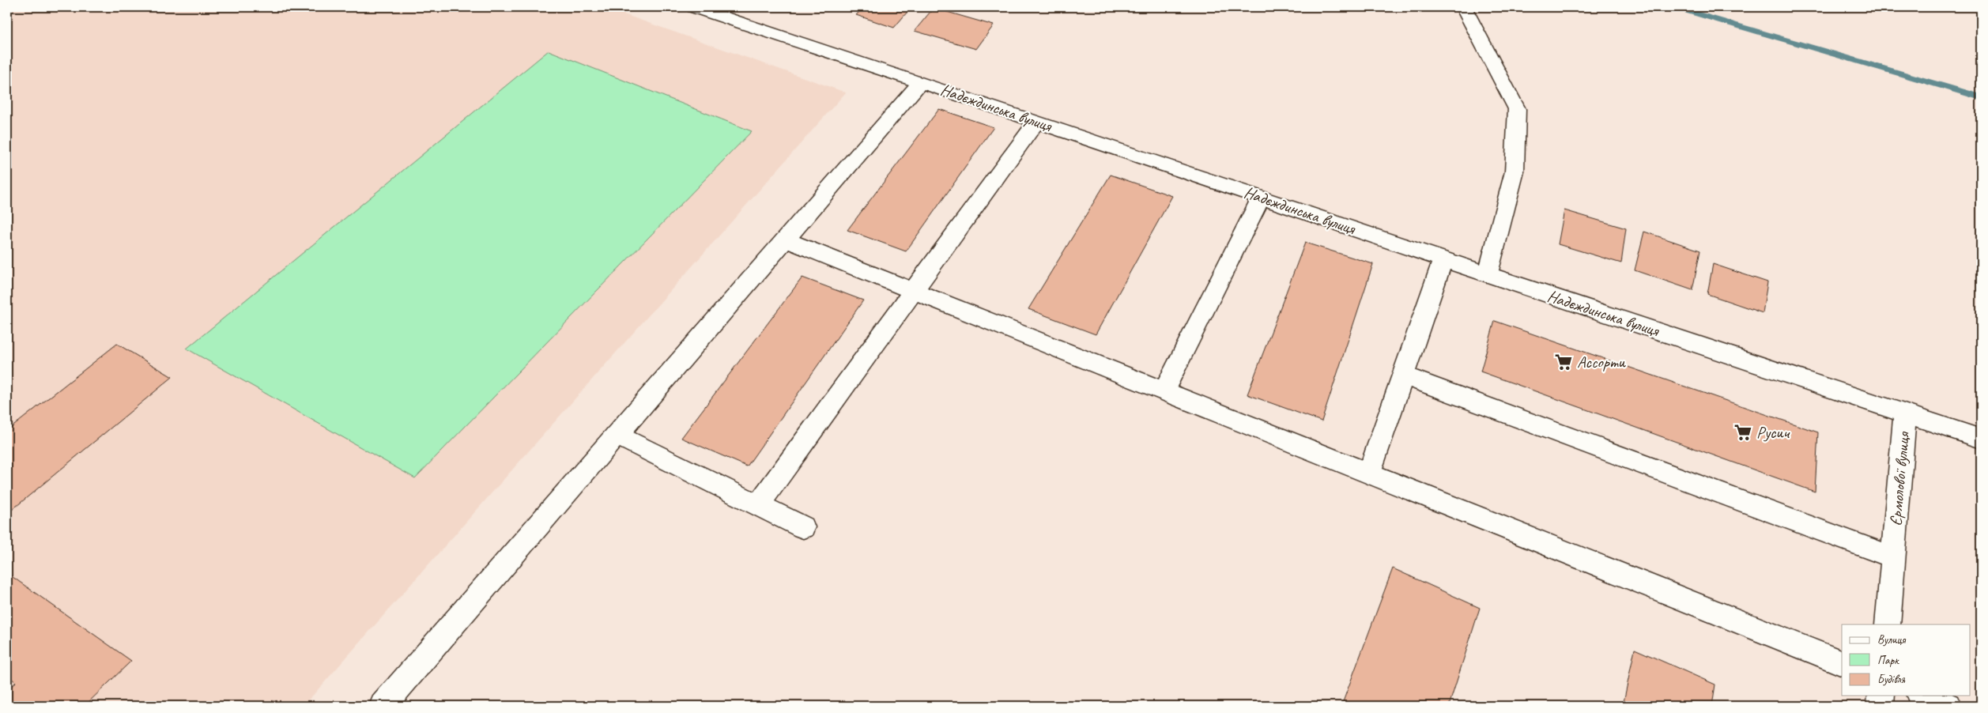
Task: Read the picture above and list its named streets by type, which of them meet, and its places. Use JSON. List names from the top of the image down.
{
  "streets": {
    "street": ["Надєждинська вулиця", "Єрмолової вулиця"]
  },
  "crossings": [
    ["Надєждинська вулиця", "Єрмолової вулиця"]
  ],
  "places": {
    "supermarket": ["Ассорти", "Русич"]
  },
  "legend": ["Вулиця", "Парк", "Будівля"]
}
